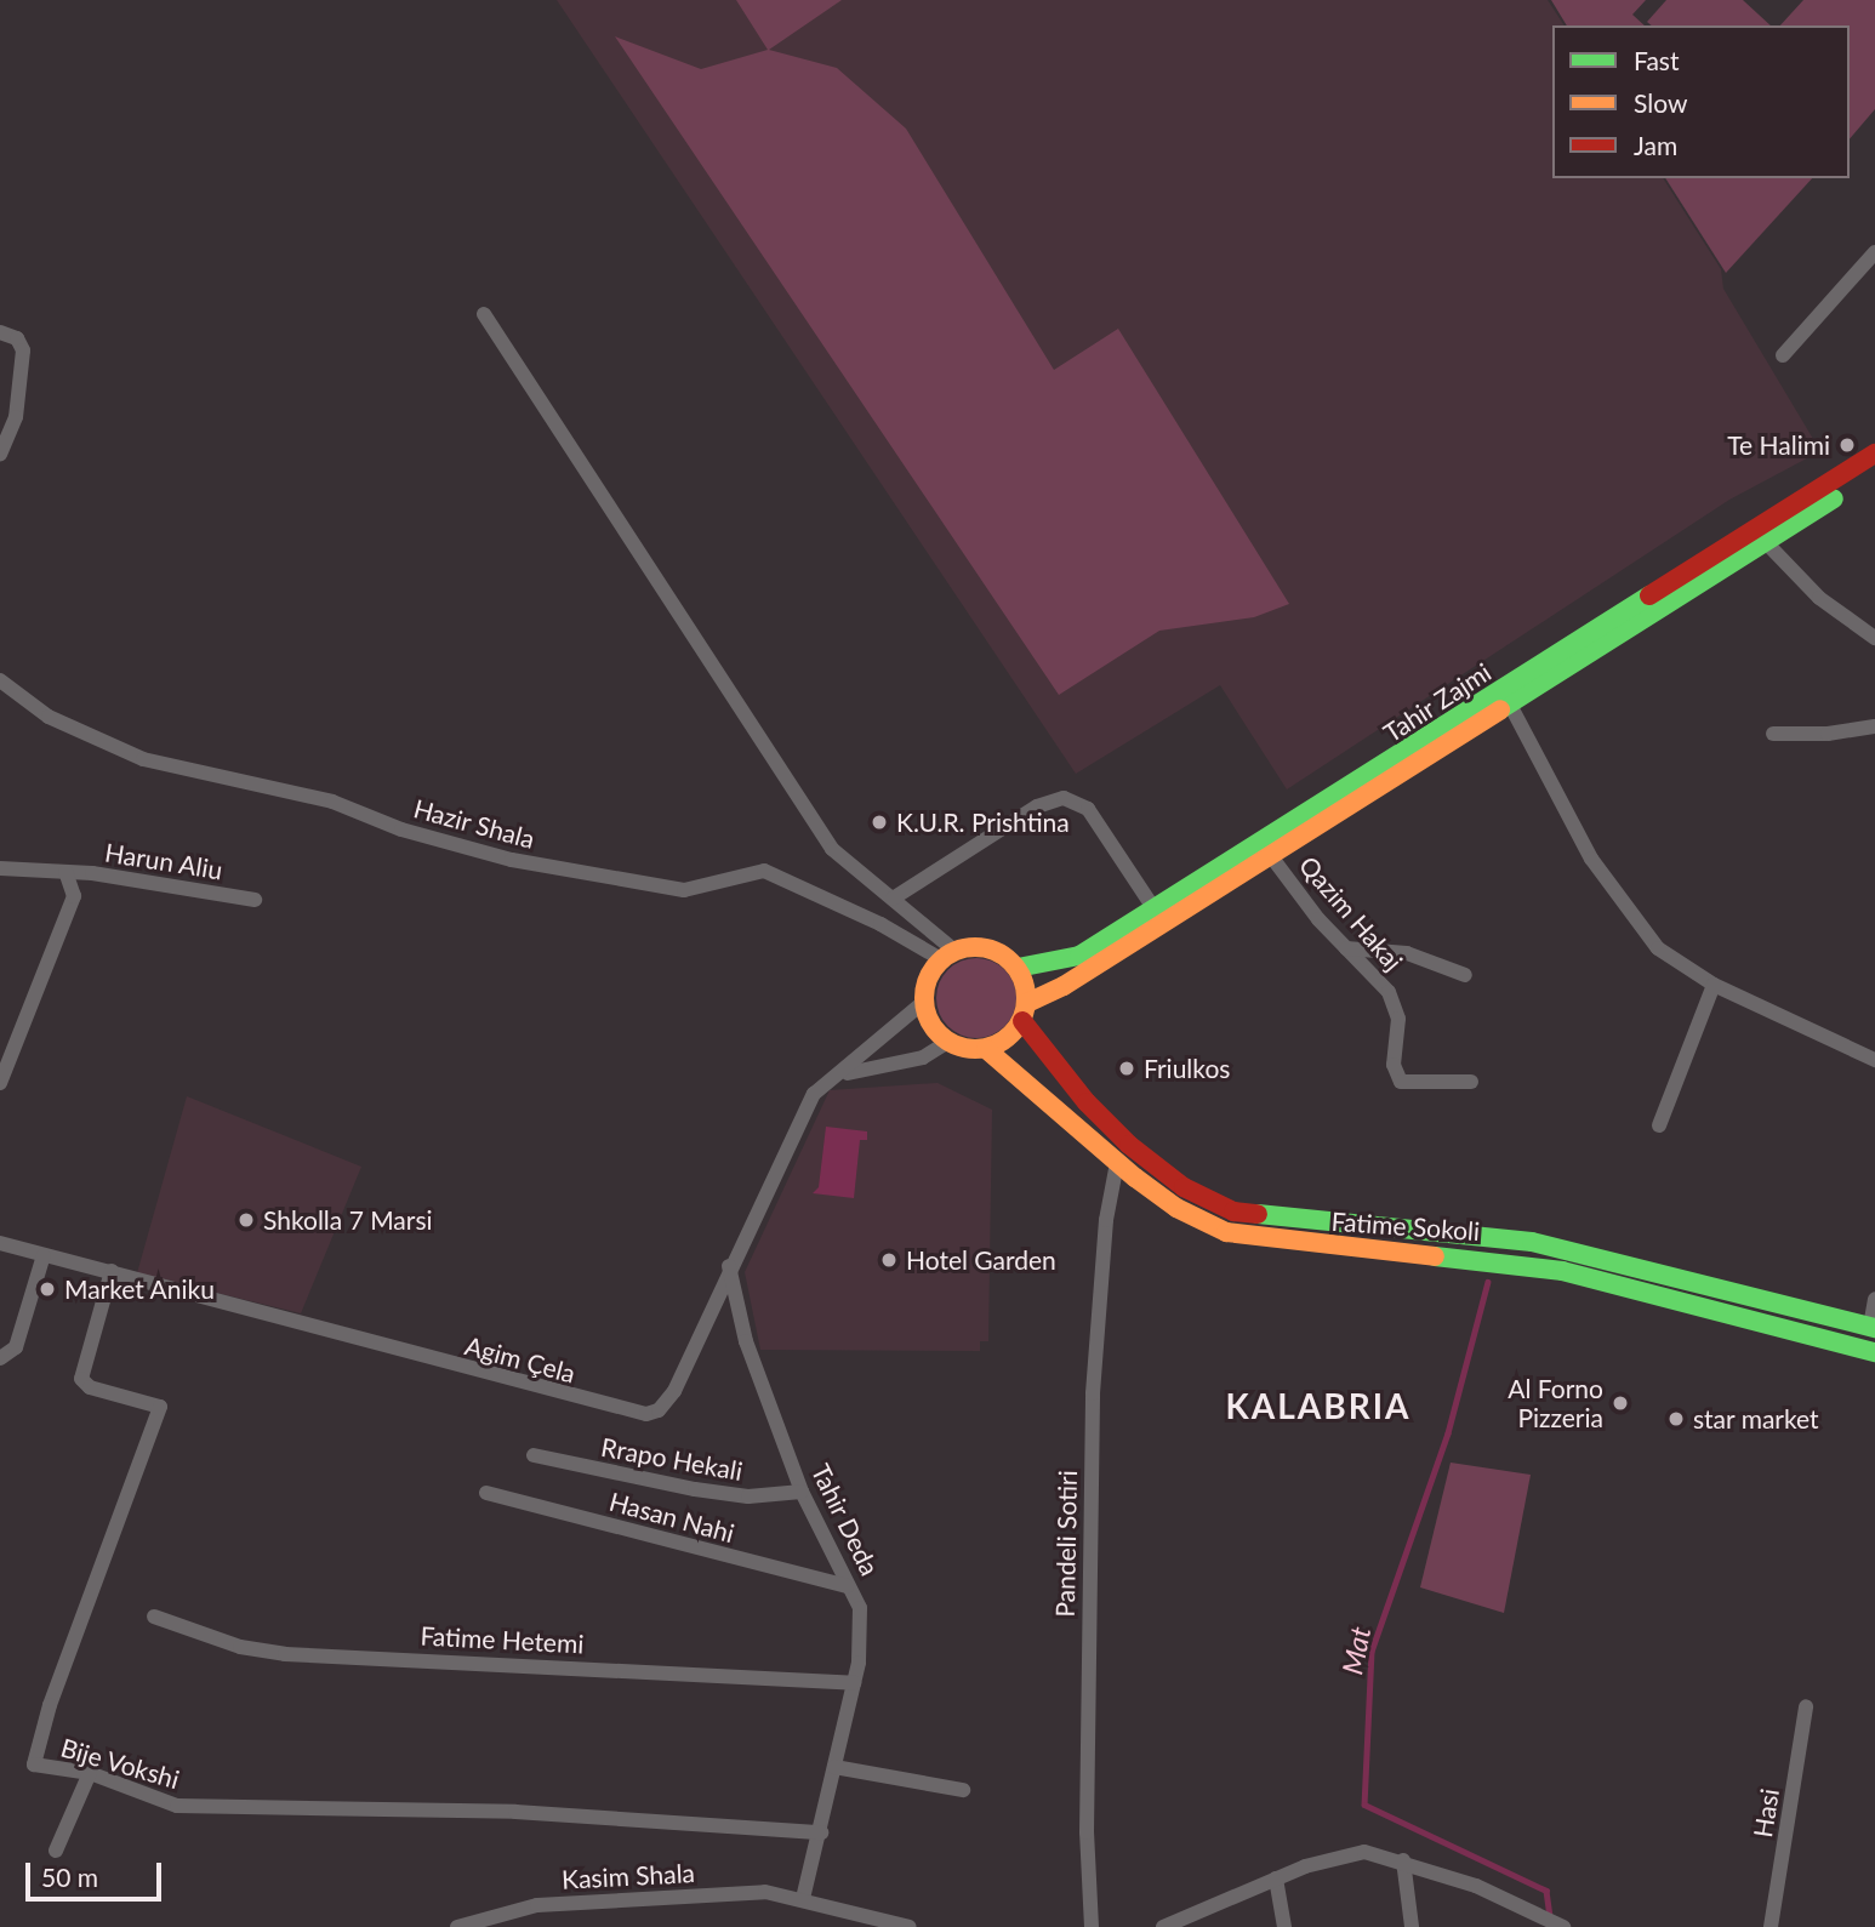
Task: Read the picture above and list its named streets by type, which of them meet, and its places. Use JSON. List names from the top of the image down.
{
  "streets": {
    "street": [
      "Tahir Zajmi",
      "Hazir Shala",
      "Harun Aliu",
      "Qazim Hakaj",
      "Fatime Sokoli",
      "Agim Çela",
      "Rrapo Hekali",
      "Hasan Nahi",
      "Tahir Deda",
      "Pandeli Sotiri",
      "Fatime Hetemi",
      "Bije Vokshi",
      "Hasi",
      "Kasim Shala"
    ]
  },
  "crossings": [
    ["Tahir Zajmi", "Hazir Shala"],
    ["Tahir Zajmi", "Qazim Hakaj"],
    ["Tahir Zajmi", "Fatime Sokoli"],
    ["Tahir Zajmi", "Agim Çela"],
    ["Hazir Shala", "Fatime Sokoli"],
    ["Hazir Shala", "Agim Çela"],
    ["Fatime Sokoli", "Agim Çela"],
    ["Fatime Sokoli", "Pandeli Sotiri"],
    ["Agim Çela", "Tahir Deda"],
    ["Agim Çela", "Bije Vokshi"],
    ["Rrapo Hekali", "Tahir Deda"],
    ["Hasan Nahi", "Tahir Deda"],
    ["Tahir Deda", "Fatime Hetemi"],
    ["Tahir Deda", "Bije Vokshi"],
    ["Tahir Deda", "Kasim Shala"]
  ],
  "districts": ["KALABRIA"],
  "water": ["Mat"],
  "places": [
    "Te Halimi",
    "K.U.R. Prishtina",
    "Friulkos",
    "Shkolla 7 Marsi",
    "Hotel Garden",
    "Market Aniku",
    "Al Forno Pizzeria",
    "star market"
  ],
  "legend": ["Fast", "Slow", "Jam"],
  "scale_bar": "50 m"
}
